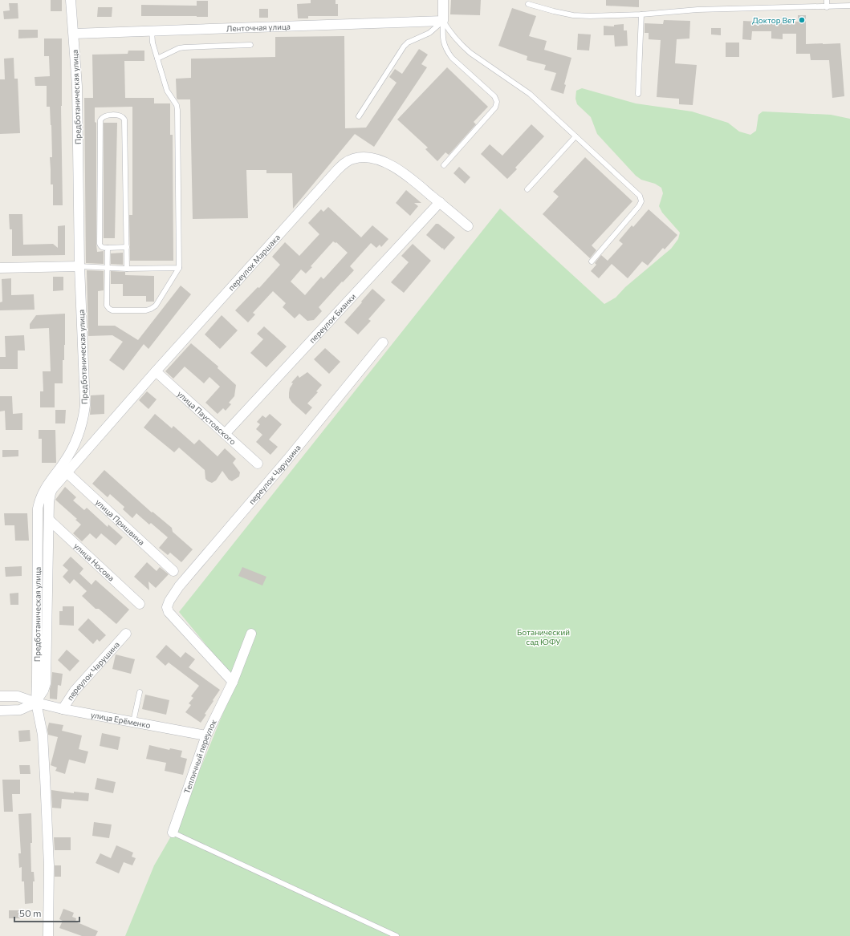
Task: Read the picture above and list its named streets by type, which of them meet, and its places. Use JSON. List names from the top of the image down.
{
  "streets": {
    "street": [
      "Ленточная улица",
      "Предботаническая улица",
      "переулок Маршака",
      "переулок Бианки",
      "улица Паустовского",
      "переулок Чарушина",
      "улица Пришвина",
      "улица Носова",
      "улица Ерёменко",
      "Тепличный переулок"
    ]
  },
  "crossings": [
    ["Ленточная улица", "Предботаническая улица"],
    ["Предботаническая улица", "переулок Маршака"],
    ["Предботаническая улица", "улица Пришвина"],
    ["Предботаническая улица", "улица Носова"],
    ["Предботаническая улица", "улица Ерёменко"],
    ["переулок Маршака", "переулок Бианки"],
    ["переулок Маршака", "улица Паустовского"],
    ["переулок Маршака", "улица Пришвина"],
    ["переулок Бианки", "улица Паустовского"],
    ["переулок Чарушина", "улица Ерёменко"],
    ["переулок Чарушина", "Тепличный переулок"],
    ["улица Ерёменко", "Тепличный переулок"]
  ],
  "parks": ["Ботанический сад ЮФУ"],
  "places": ["Доктор Вет"],
  "scale_bar": "50 m"
}
